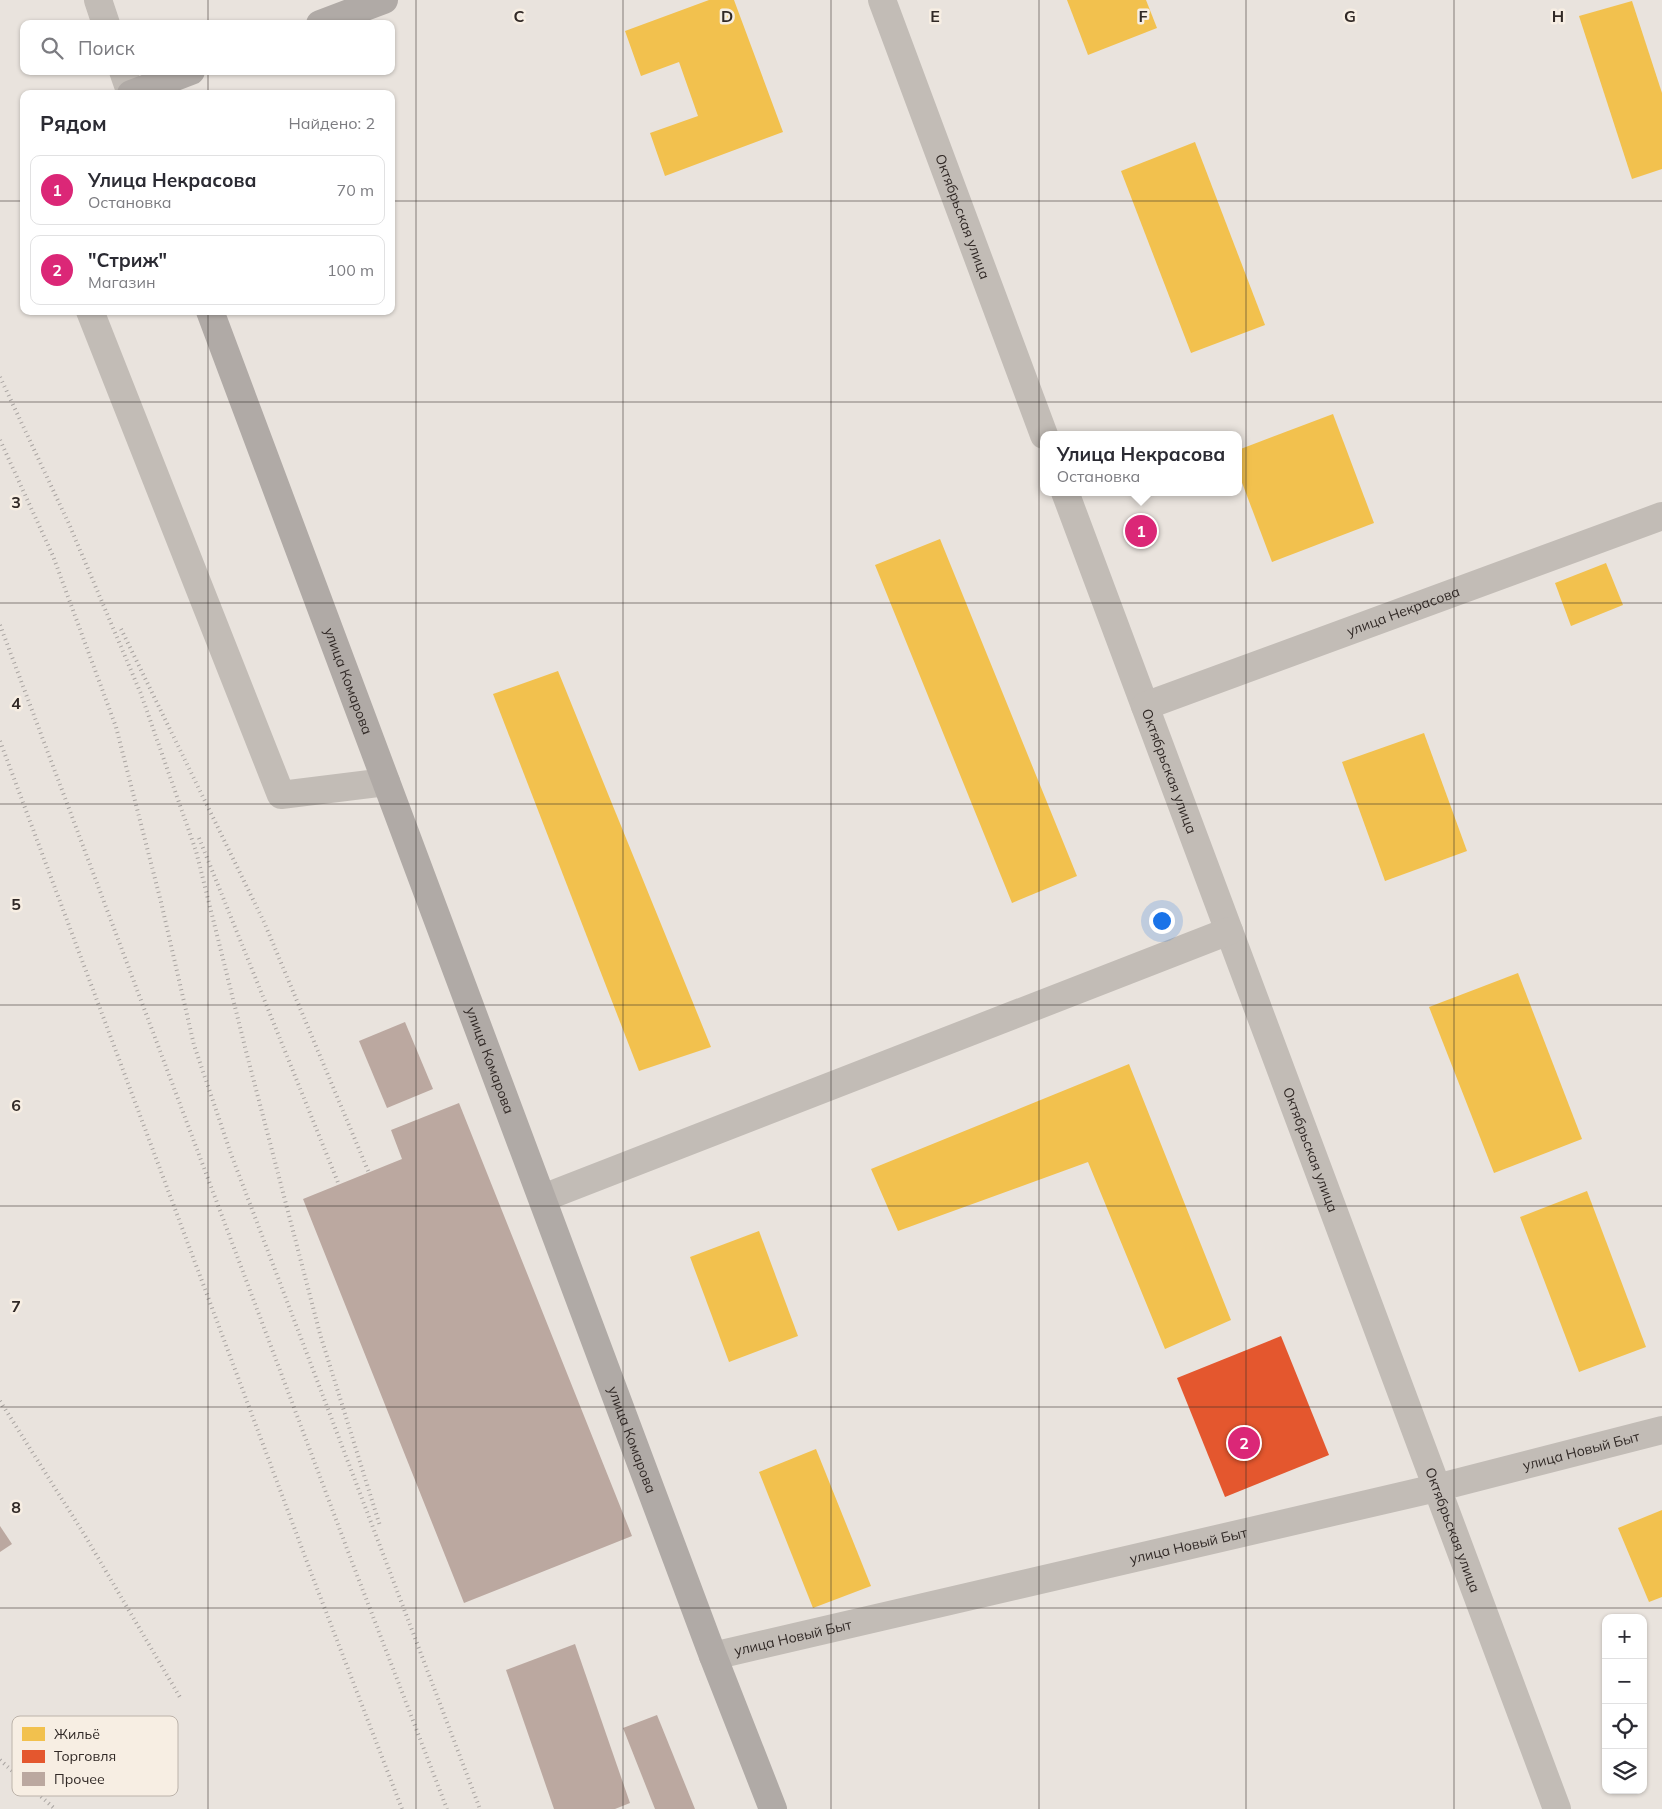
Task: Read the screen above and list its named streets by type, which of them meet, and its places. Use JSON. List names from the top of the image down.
{
  "streets": {
    "main road": ["улица Комарова"],
    "street": ["Октябрьская улица", "улица Некрасова", "улица Новый Быт"]
  },
  "crossings": [
    ["Октябрьская улица", "улица Некрасова"],
    ["Октябрьская улица", "улица Новый Быт"],
    ["улица Комарова", "улица Новый Быт"]
  ],
  "legend": ["Жильё", "Торговля", "Прочее"],
  "page": {
    "search": "Поиск",
    "heading": ["Рядом", "Найдено: 2"],
    "list": [
      {
        "mark": "1",
        "name": "Улица Некрасова",
        "note": "Остановка",
        "value": "70 m"
      },
      {
        "mark": "2",
        "name": "\"Стриж\"",
        "note": "Магазин",
        "value": "100 m"
      }
    ],
    "popup": ["Улица Некрасова", "Остановка"],
    "pins": ["1", "2"],
    "map_buttons": ["+", "−"]
  },
  "grid": {
    "columns": [
      "C",
      "D",
      "E",
      "F",
      "G",
      "H"
    ],
    "rows": [
      "3",
      "4",
      "5",
      "6",
      "7",
      "8"
    ]
  }
}
